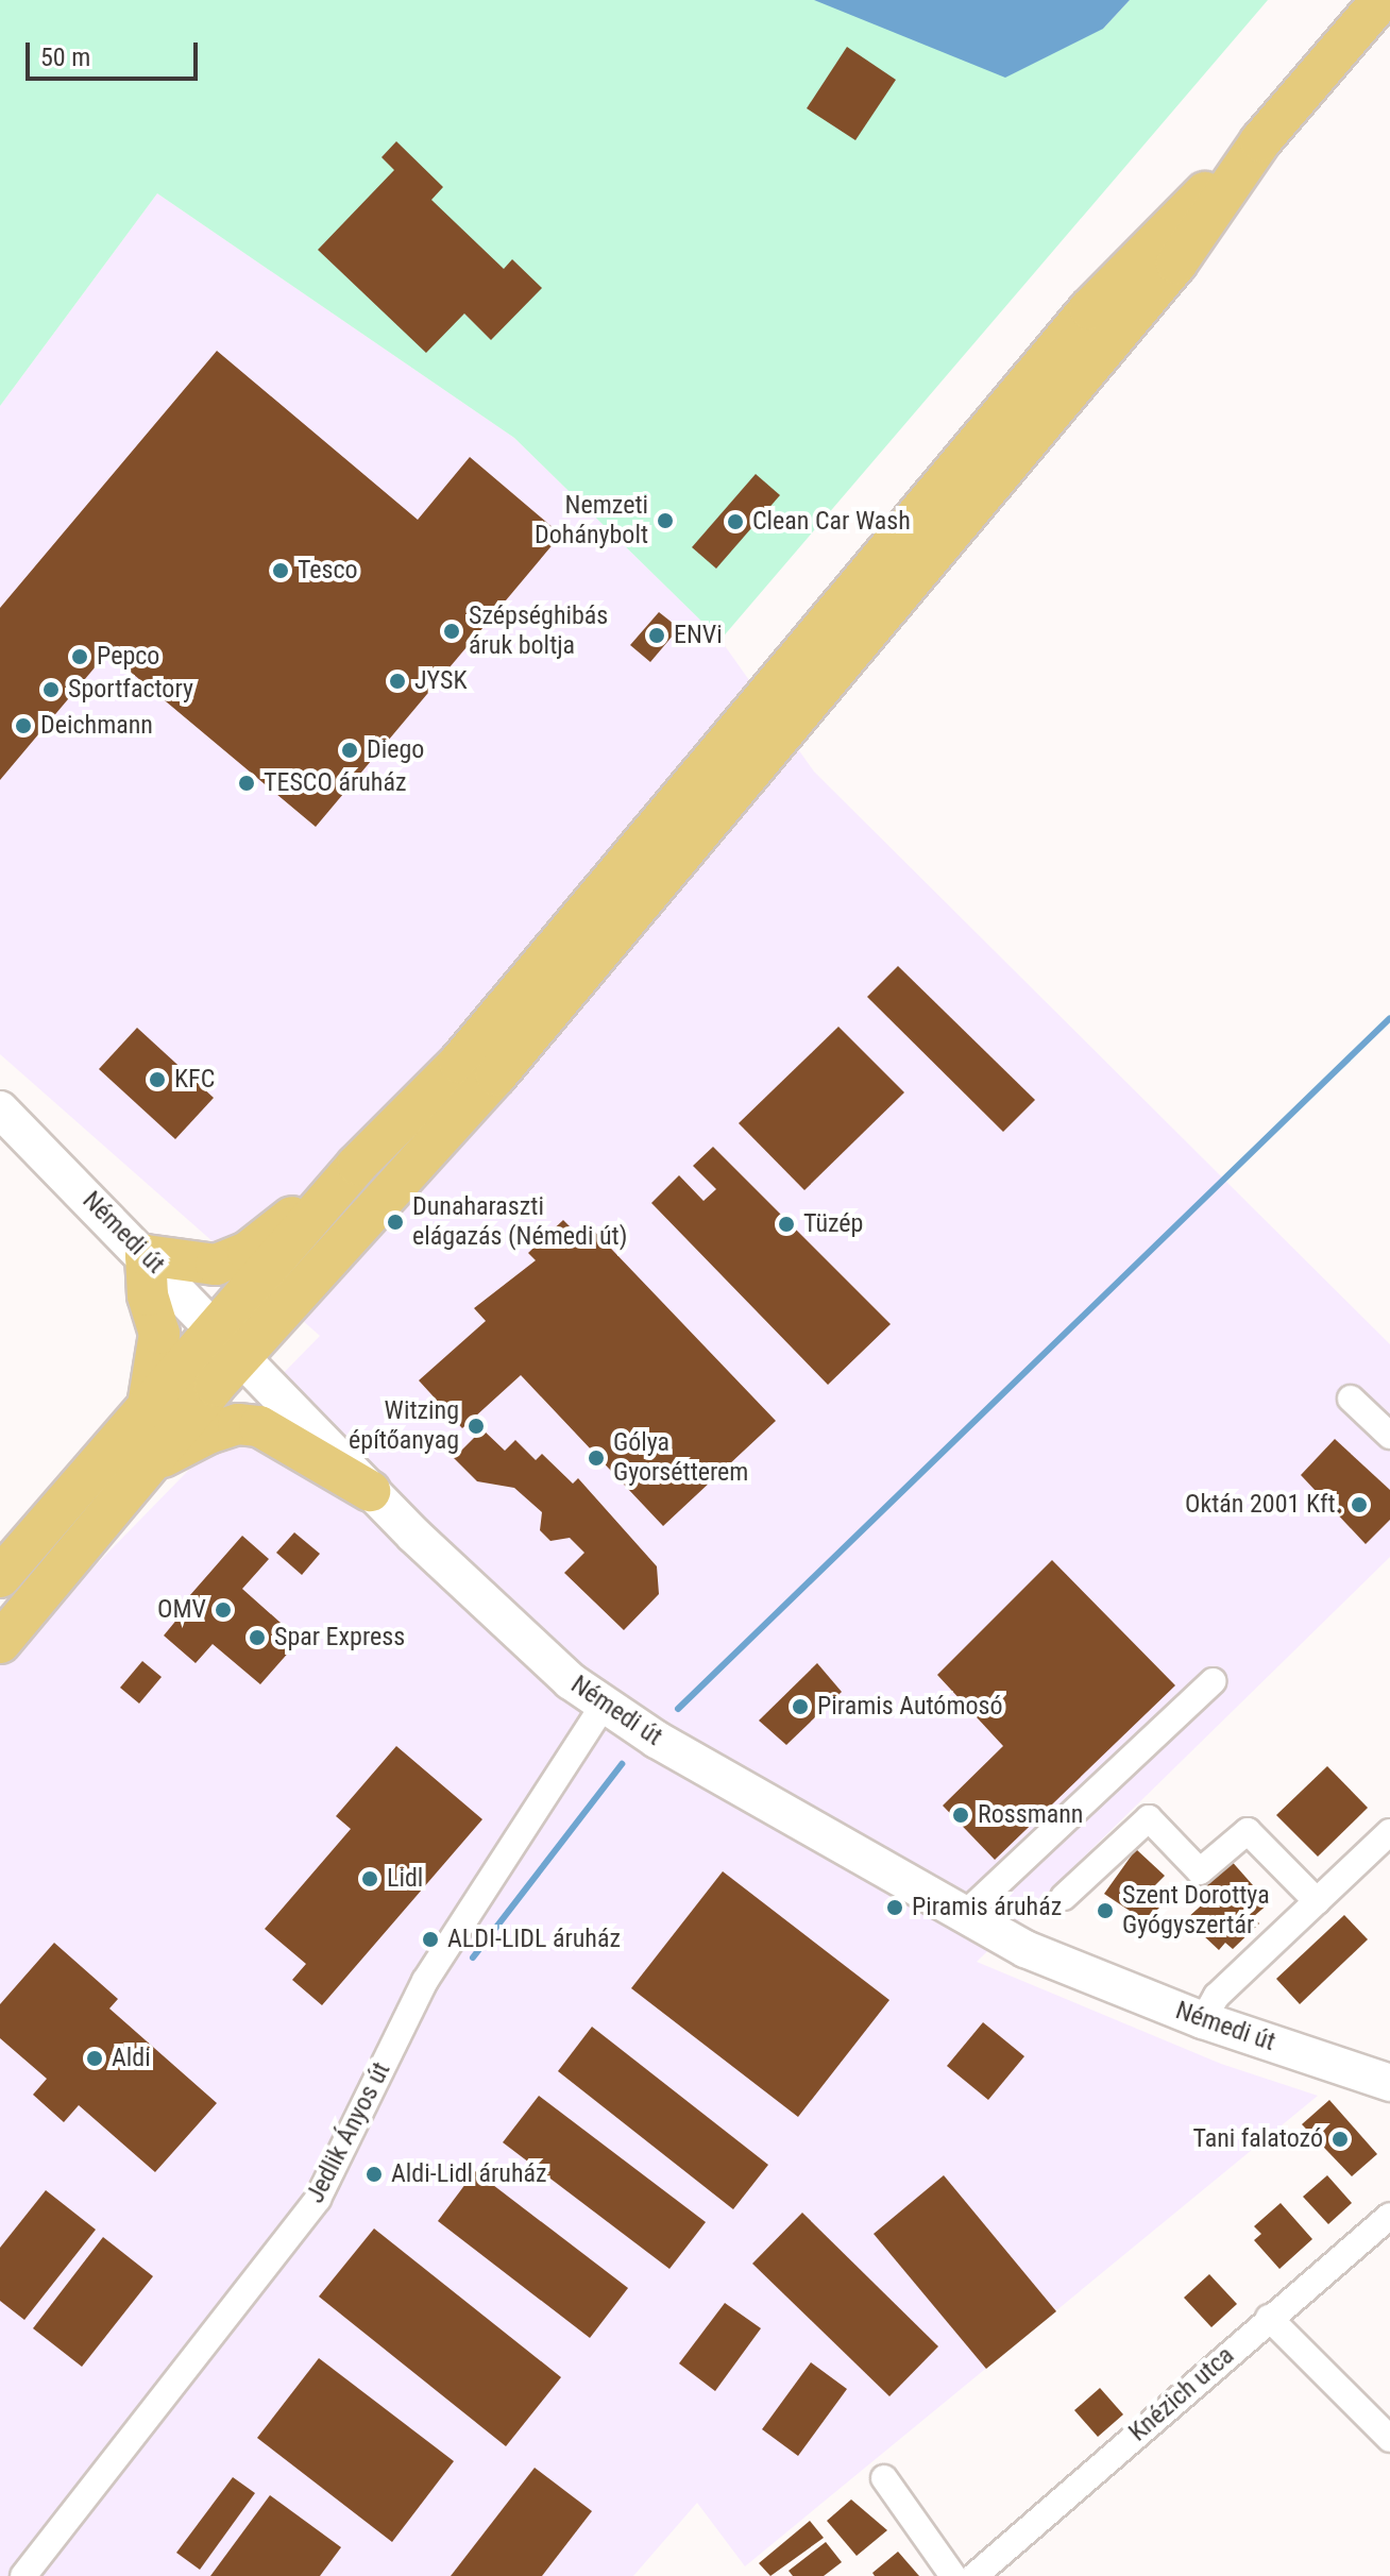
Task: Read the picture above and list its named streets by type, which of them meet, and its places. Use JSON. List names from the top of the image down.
{
  "streets": {
    "main road": ["Némedi út"],
    "street": ["Jedlik Ányos út", "Knézich utca"]
  },
  "crossings": [
    ["Némedi út", "Jedlik Ányos út"]
  ],
  "places": [
    "Nemzeti Dohánybolt",
    "Clean Car Wash",
    "Tesco",
    "Szépséghibás áruk boltja",
    "ENVi",
    "Pepco",
    "JYSK",
    "Sportfactory",
    "Deichmann",
    "Diego",
    "TESCO áruház",
    "KFC",
    "Dunaharaszti elágazás (Némedi út)",
    "Tüzép",
    "Witzing építőanyag",
    "Gólya Gyorsétterem",
    "Oktán 2001 Kft.",
    "OMV",
    "Spar Express",
    "Piramis Autómosó",
    "Rossmann",
    "Lidl",
    "Piramis áruház",
    "Szent Dorottya Gyógyszertár",
    "ALDI-LIDL áruház",
    "Aldi",
    "Tani falatozó",
    "Aldi-Lidl áruház"
  ],
  "scale_bar": "50 m"
}
